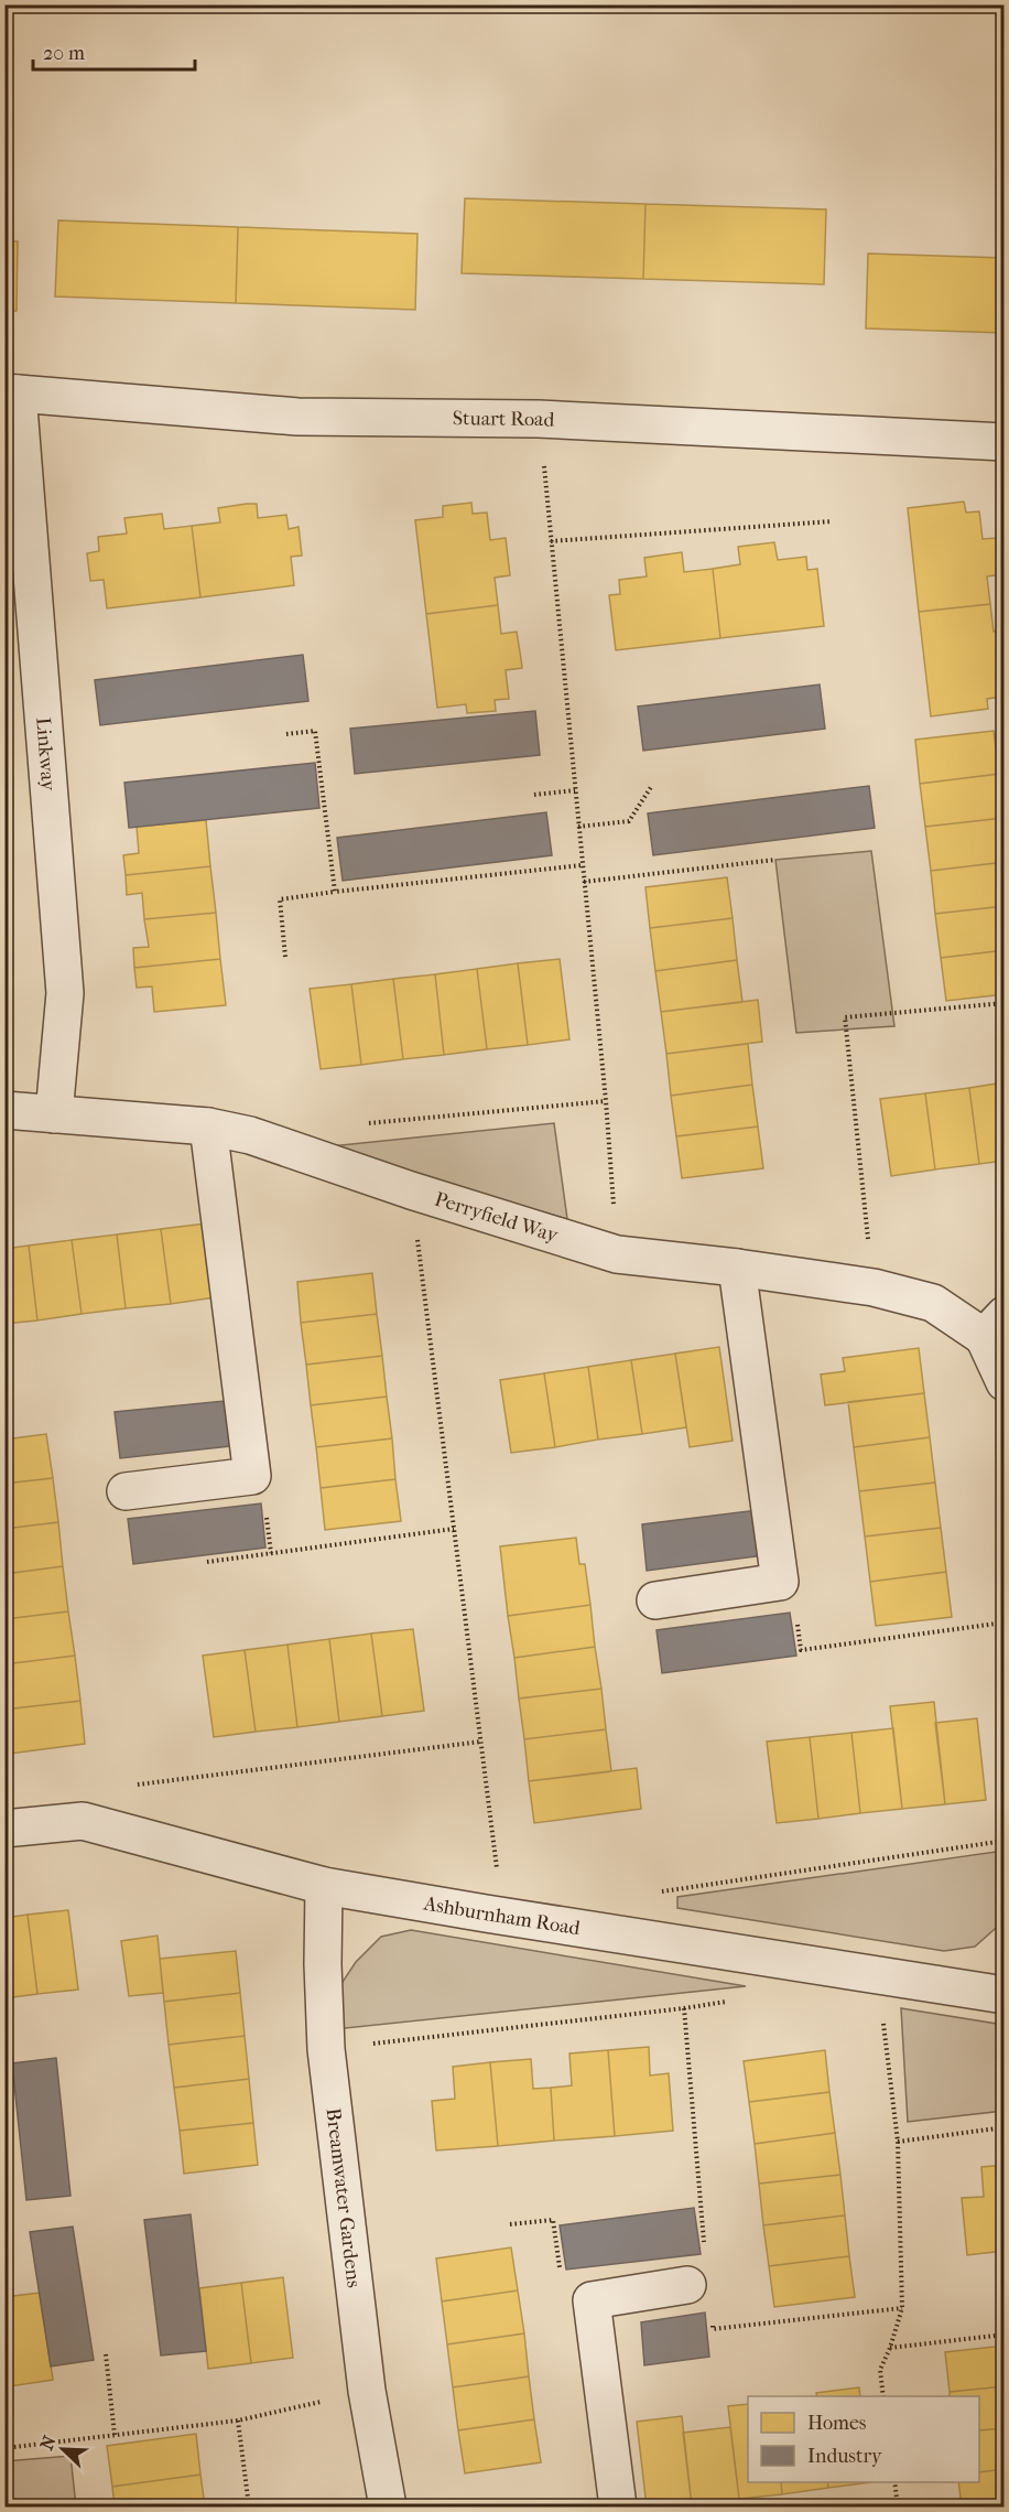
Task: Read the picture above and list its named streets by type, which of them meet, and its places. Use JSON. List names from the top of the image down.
{
  "streets": {
    "street": [
      "Stuart Road",
      "Linkway",
      "Perryfield Way",
      "Ashburnham Road",
      "Breamwater Gardens"
    ]
  },
  "crossings": [
    ["Stuart Road", "Linkway"],
    ["Linkway", "Perryfield Way"],
    ["Ashburnham Road", "Breamwater Gardens"]
  ],
  "legend": ["Homes", "Industry"],
  "scale_bar": "20 m",
  "north": "top left"
}
